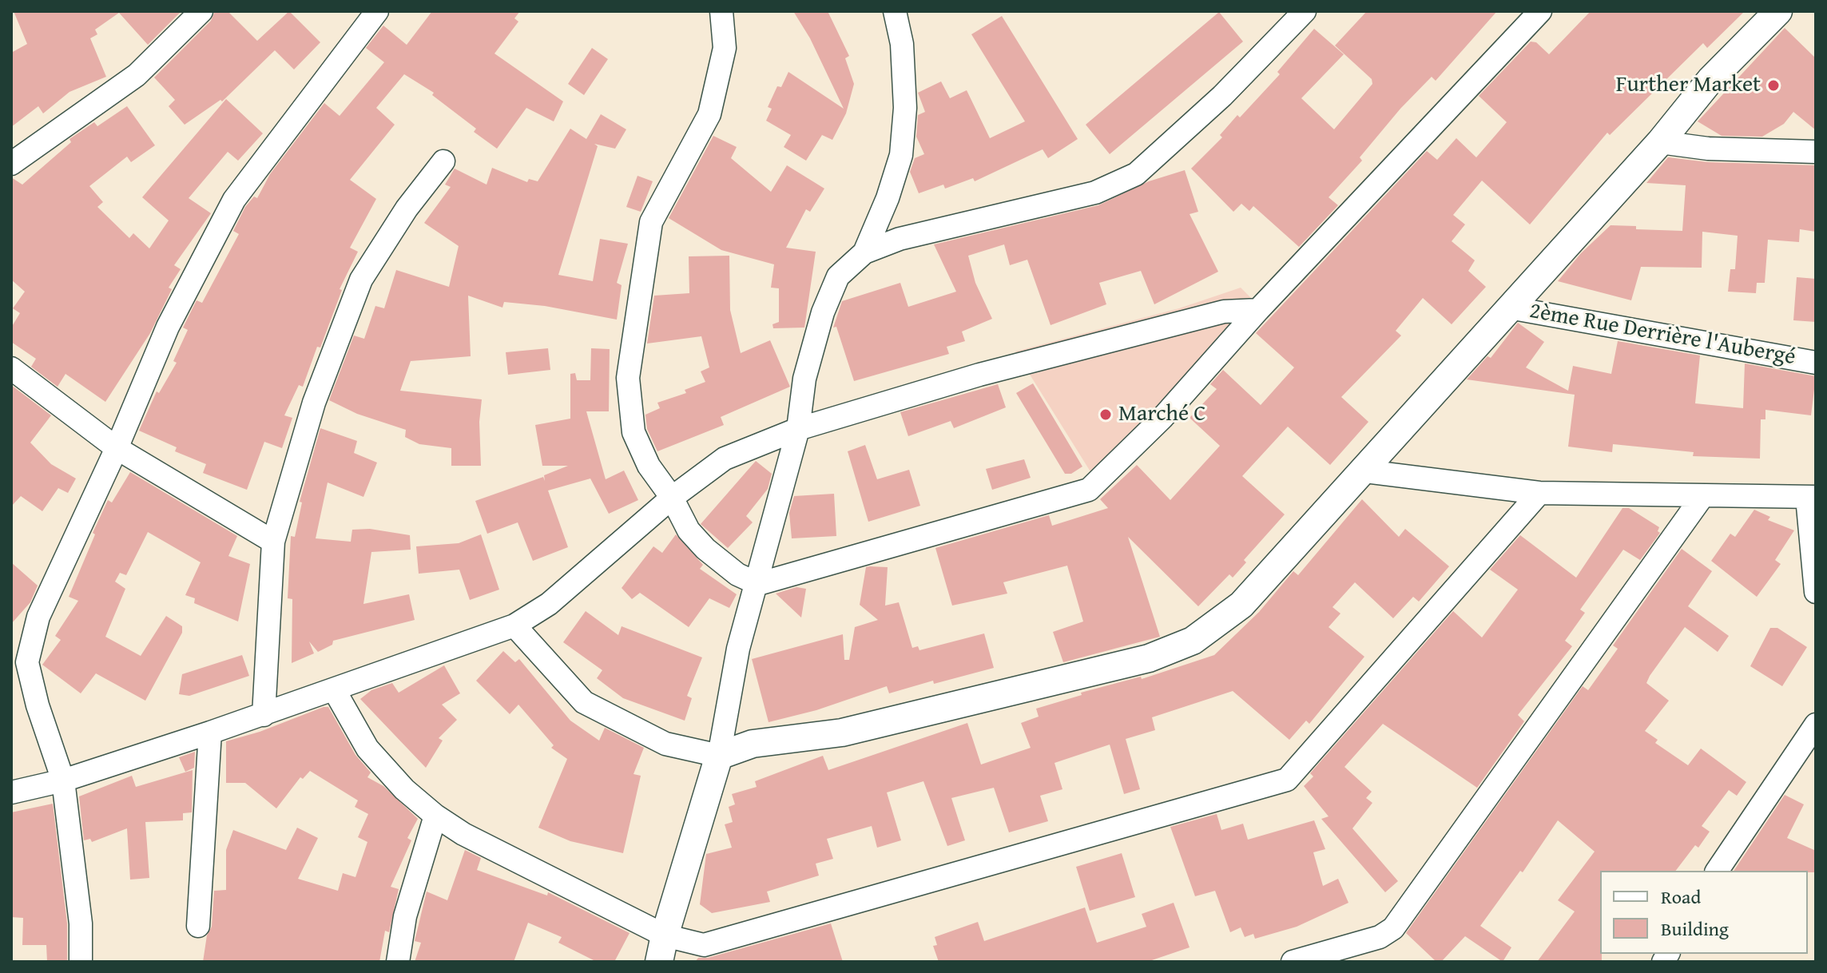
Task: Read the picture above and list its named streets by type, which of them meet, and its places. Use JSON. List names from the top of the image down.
{
  "streets": {
    "street": ["2ème Rue Derrière l'Aubergé"]
  },
  "places": ["Further Market", "Marché C"],
  "legend": ["Road", "Building"]
}
